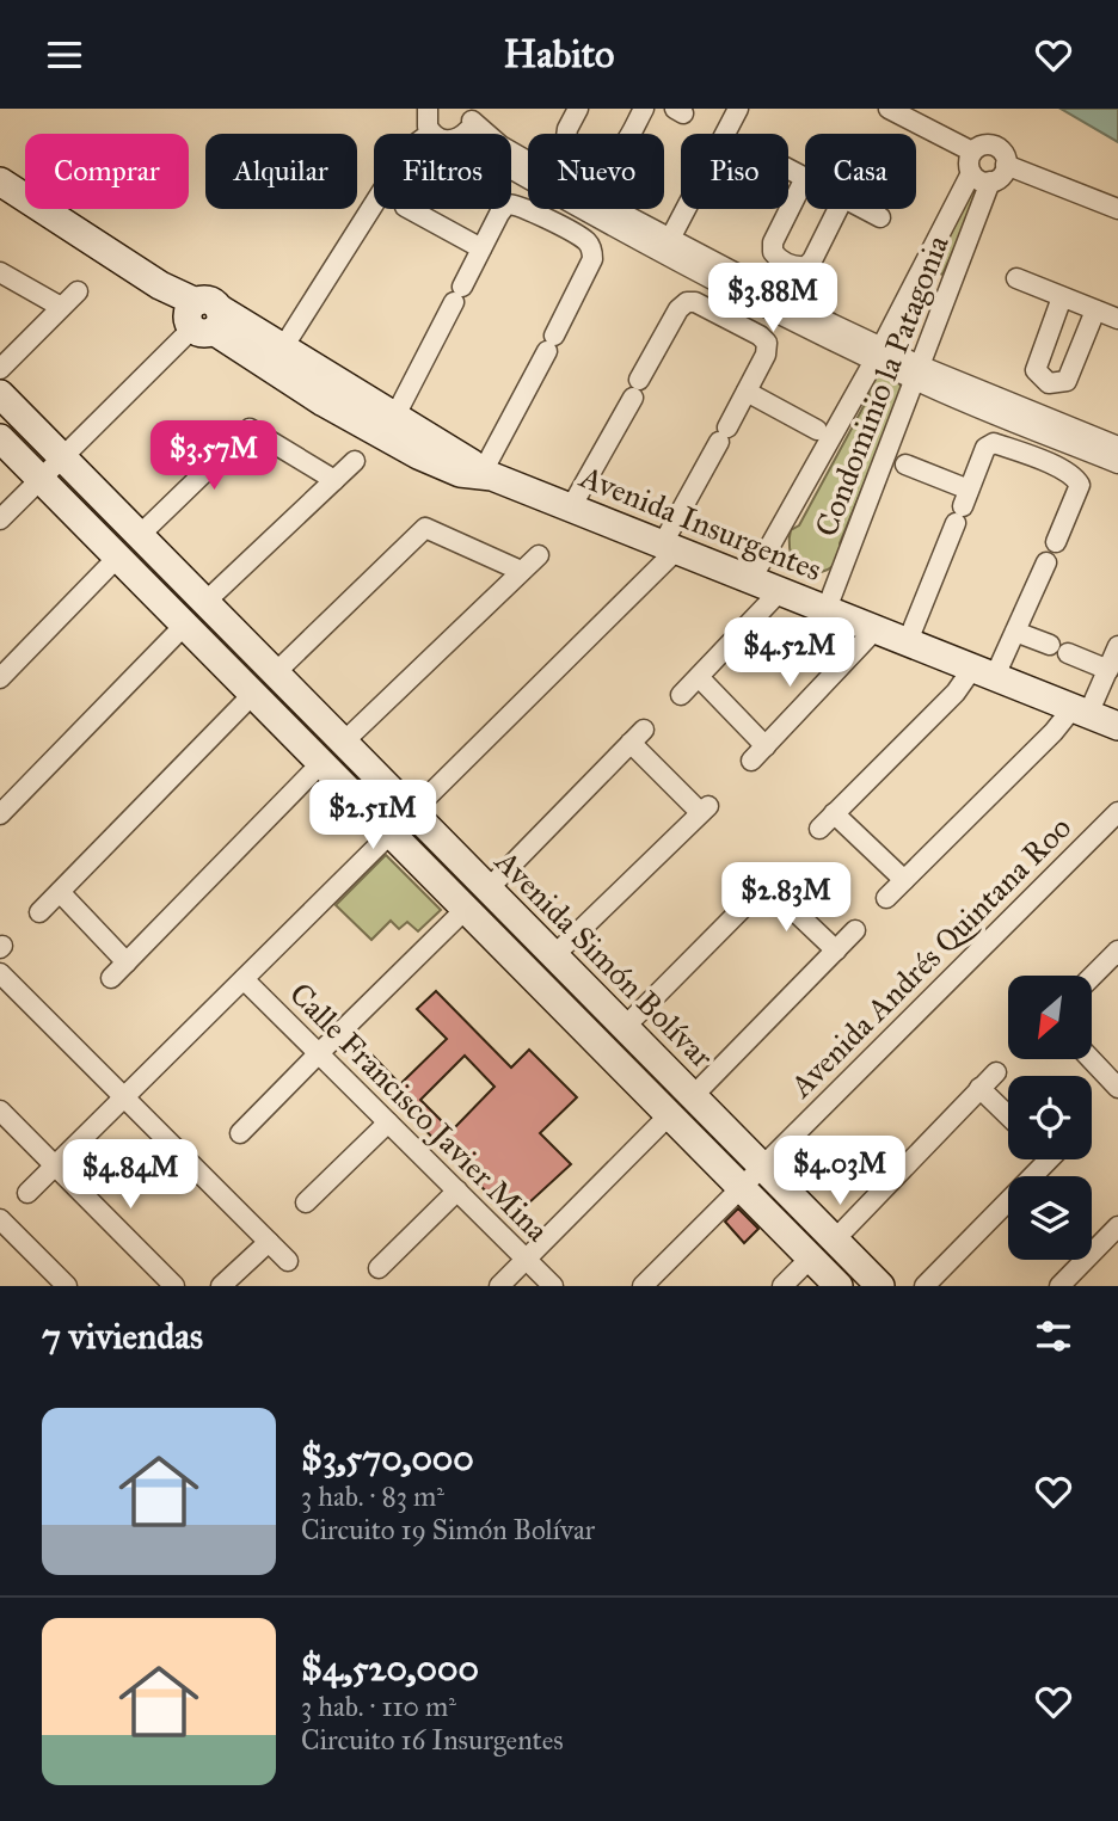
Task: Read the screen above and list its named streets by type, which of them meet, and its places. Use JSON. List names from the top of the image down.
{
  "streets": {
    "main road": ["Avenida Insurgentes", "Avenida Simón Bolívar"],
    "street": ["Condominio la Patagonia", "Avenida Andrés Quintana Roo", "Calle Francisco Javier Mina"]
  },
  "crossings": [
    ["Condominio la Patagonia", "Avenida Insurgentes"],
    ["Avenida Andrés Quintana Roo", "Avenida Simón Bolívar"]
  ],
  "north": "bottom left",
  "page": {
    "header": "Habito",
    "chip": [
      "Comprar",
      "Alquilar",
      "Filtros",
      "Nuevo",
      "Piso",
      "Casa"
    ],
    "price": [
      "$3.88M",
      "$3.57M",
      "$4.52M",
      "$2.51M",
      "$2.83M",
      "$4.03M",
      "$4.84M"
    ],
    "heading": "7 viviendas",
    "list": [
      {
        "name": "$3,570,000",
        "note": "3 hab. · 83 m² · Circuito 19 Simón Bolívar"
      },
      {
        "name": "$4,520,000",
        "note": "3 hab. · 110 m² · Circuito 16 Insurgentes"
      }
    ]
  }
}
